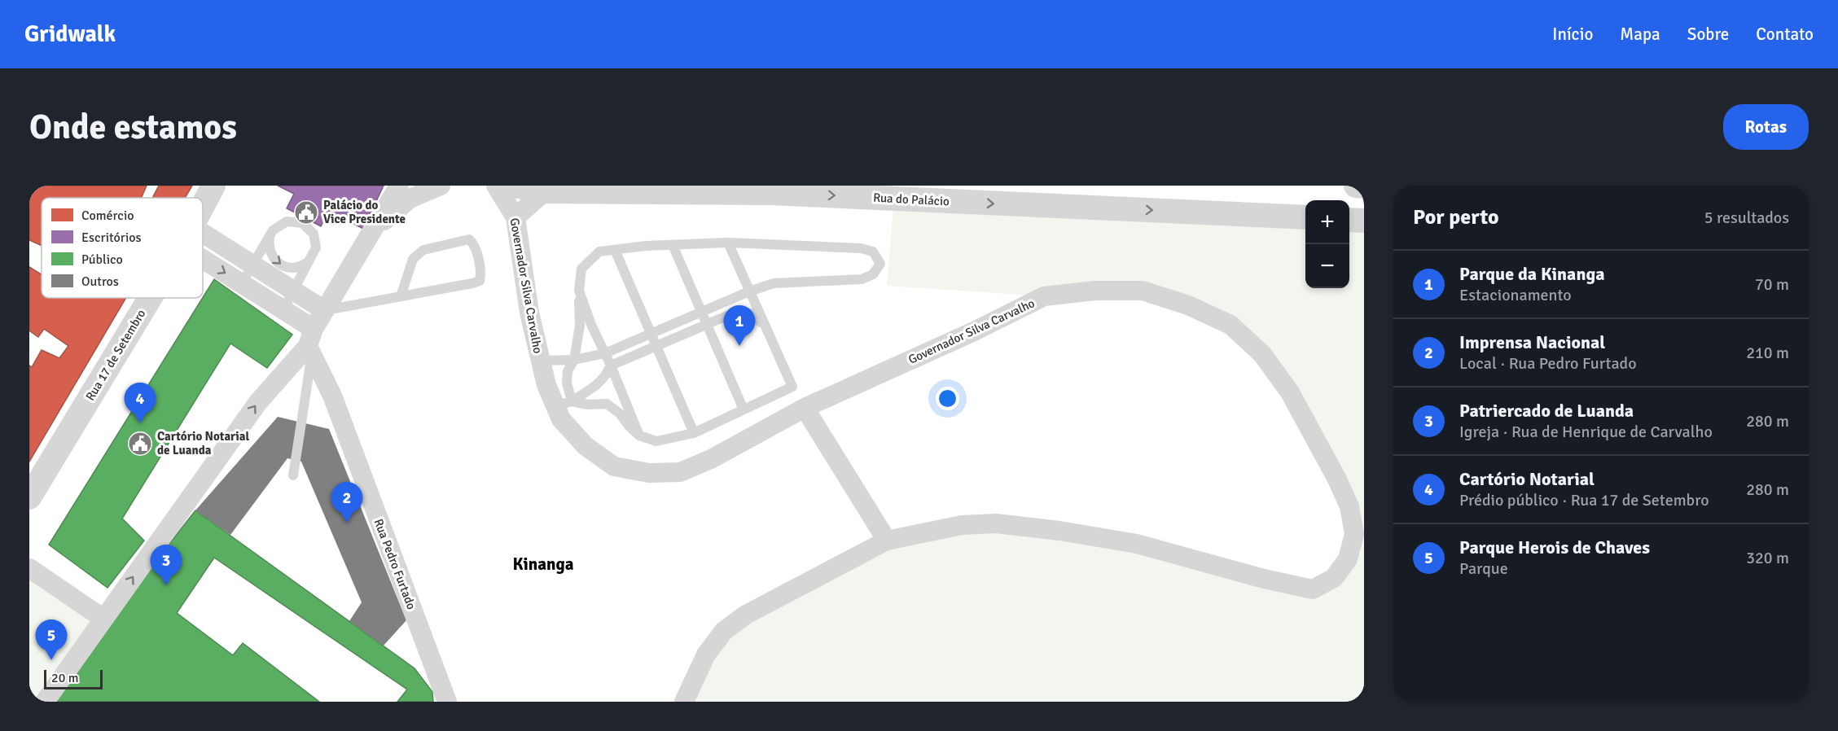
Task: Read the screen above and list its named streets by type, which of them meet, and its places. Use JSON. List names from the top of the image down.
{
  "streets": {
    "street": [
      "Rua do Palácio",
      "Governador Silva Carvalho",
      "Rua 17 de Setembro",
      "Rua Pedro Furtado"
    ]
  },
  "one_way": ["Rua do Palácio"],
  "districts": ["Kinanga"],
  "places": {
    "public building": ["Palácio do Vice Presidente", "Cartório Notarial de Luanda"]
  },
  "legend": [
    "Comércio",
    "Escritórios",
    "Público",
    "Outros"
  ],
  "scale_bar": "20 m",
  "page": {
    "header": "Gridwalk",
    "nav": [
      "Início",
      "Mapa",
      "Sobre",
      "Contato"
    ],
    "buttons": "Rotas",
    "title": "Onde estamos",
    "heading": ["Por perto", "5 resultados"],
    "map_buttons": ["+", "−"],
    "list": [
      {
        "mark": "1",
        "name": "Parque da Kinanga",
        "note": "Estacionamento",
        "value": "70 m"
      },
      {
        "mark": "2",
        "name": "Imprensa Nacional",
        "note": "Local · Rua Pedro Furtado",
        "value": "210 m"
      },
      {
        "mark": "3",
        "name": "Patriercado de Luanda",
        "note": "Igreja · Rua de Henrique de Carvalho",
        "value": "280 m"
      },
      {
        "mark": "4",
        "name": "Cartório Notarial",
        "note": "Prédio público · Rua 17 de Setembro",
        "value": "280 m"
      },
      {
        "mark": "5",
        "name": "Parque Herois de Chaves",
        "note": "Parque",
        "value": "320 m"
      }
    ],
    "pins": [
      "1",
      "4",
      "2",
      "3",
      "5"
    ],
    "scale": "20 m"
  }
}
